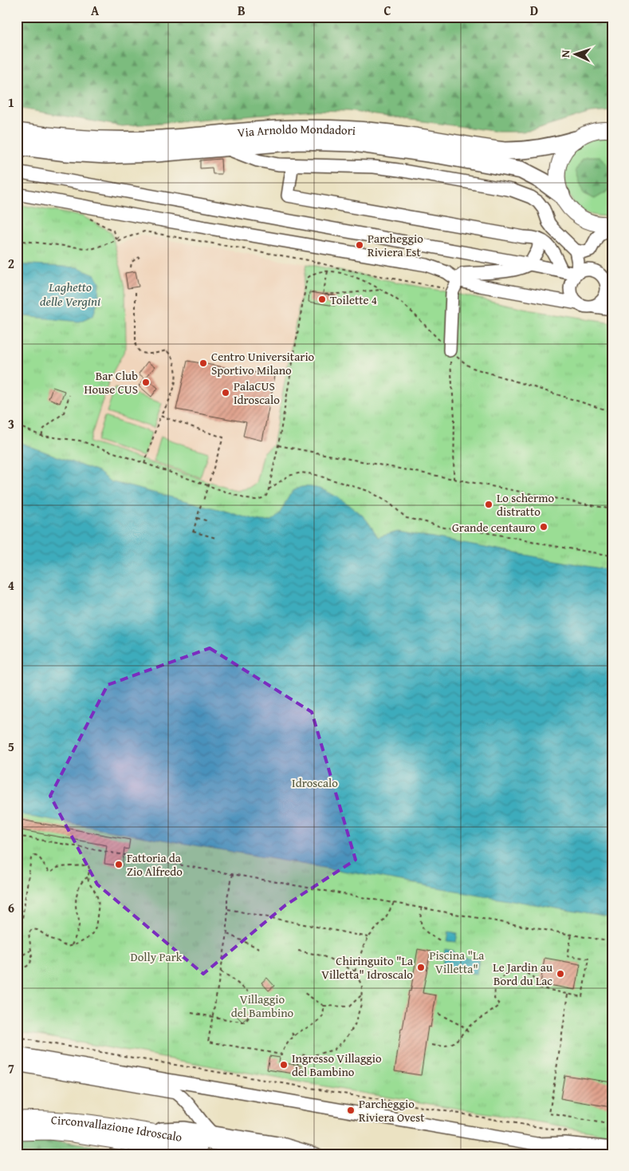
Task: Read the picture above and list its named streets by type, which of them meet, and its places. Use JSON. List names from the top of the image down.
{
  "streets": {
    "highway": ["Via Arnoldo Mondadori"],
    "main road": ["Circonvallazione Idroscalo"]
  },
  "water": ["Laghetto delle Vergini"],
  "parks": [
    "Idroscalo",
    "Piscina \"La Villetta\"",
    "Dolly Park",
    "Villaggio del Bambino"
  ],
  "places": [
    "Parcheggio Riviera Est",
    "Toilette 4",
    "Centro Universitario Sportivo Milano",
    "Bar Club House CUS",
    "PalaCUS Idroscalo",
    "Lo schermo distratto",
    "Grande centauro",
    "Fattoria da Zio Alfredo",
    "Chiringuito \"La Villetta\" Idroscalo",
    "Le Jardin au Bord du Lac",
    "Ingresso Villaggio del Bambino",
    "Parcheggio Riviera Ovest"
  ],
  "north": "left",
  "grid": {
    "columns": [
      "A",
      "B",
      "C",
      "D"
    ],
    "rows": [
      "1",
      "2",
      "3",
      "4",
      "5",
      "6",
      "7"
    ]
  }
}
